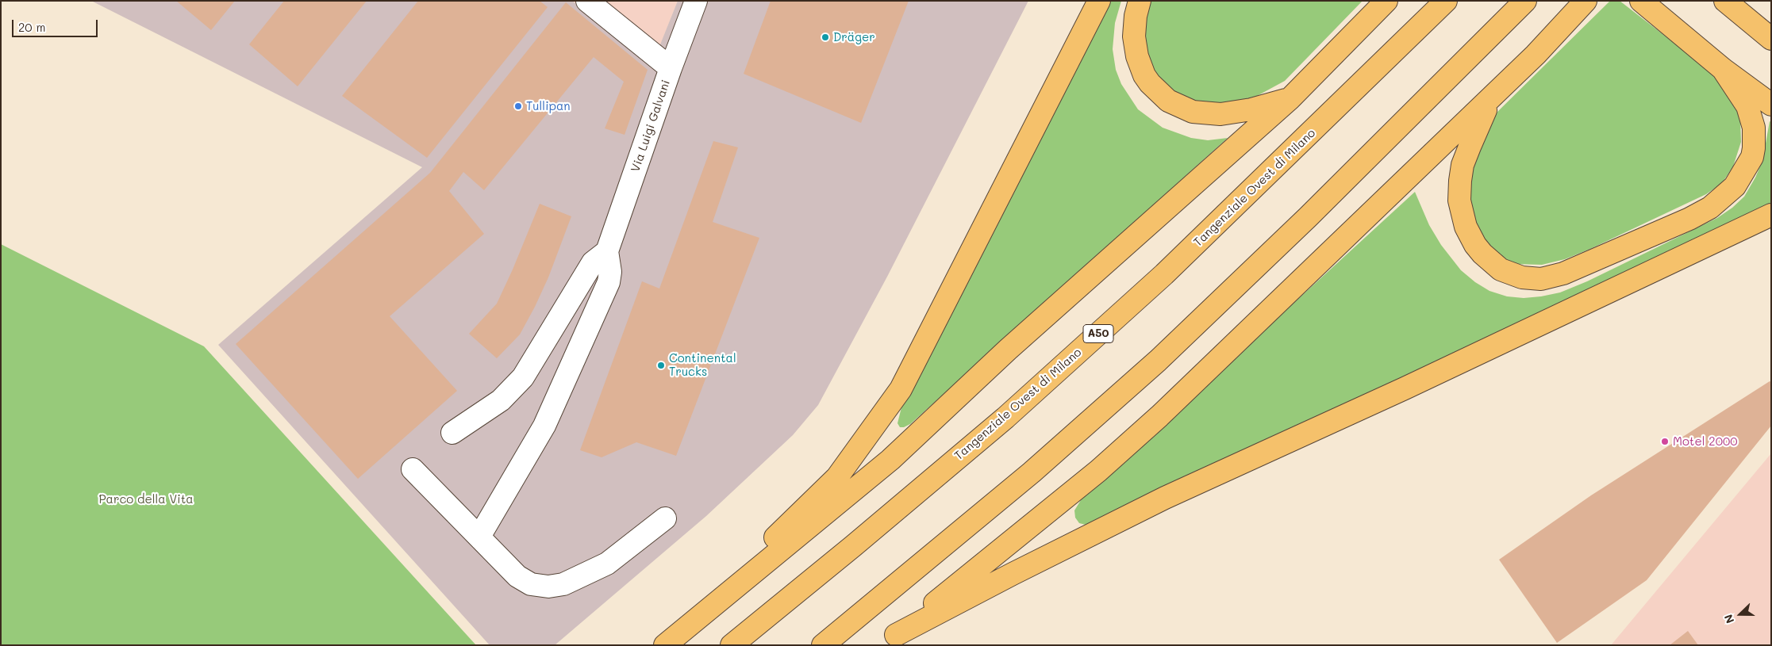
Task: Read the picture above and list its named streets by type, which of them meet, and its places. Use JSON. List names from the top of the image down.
{
  "streets": {
    "main road": ["Tangenziale Ovest di Milano", "A50"],
    "street": ["Via Luigi Galvani"]
  },
  "parks": ["Parco della Vita"],
  "places": [
    "Dräger",
    "Tullipan",
    "Continental Trucks",
    "Motel 2000"
  ],
  "scale_bar": "20 m",
  "north": "left"
}
